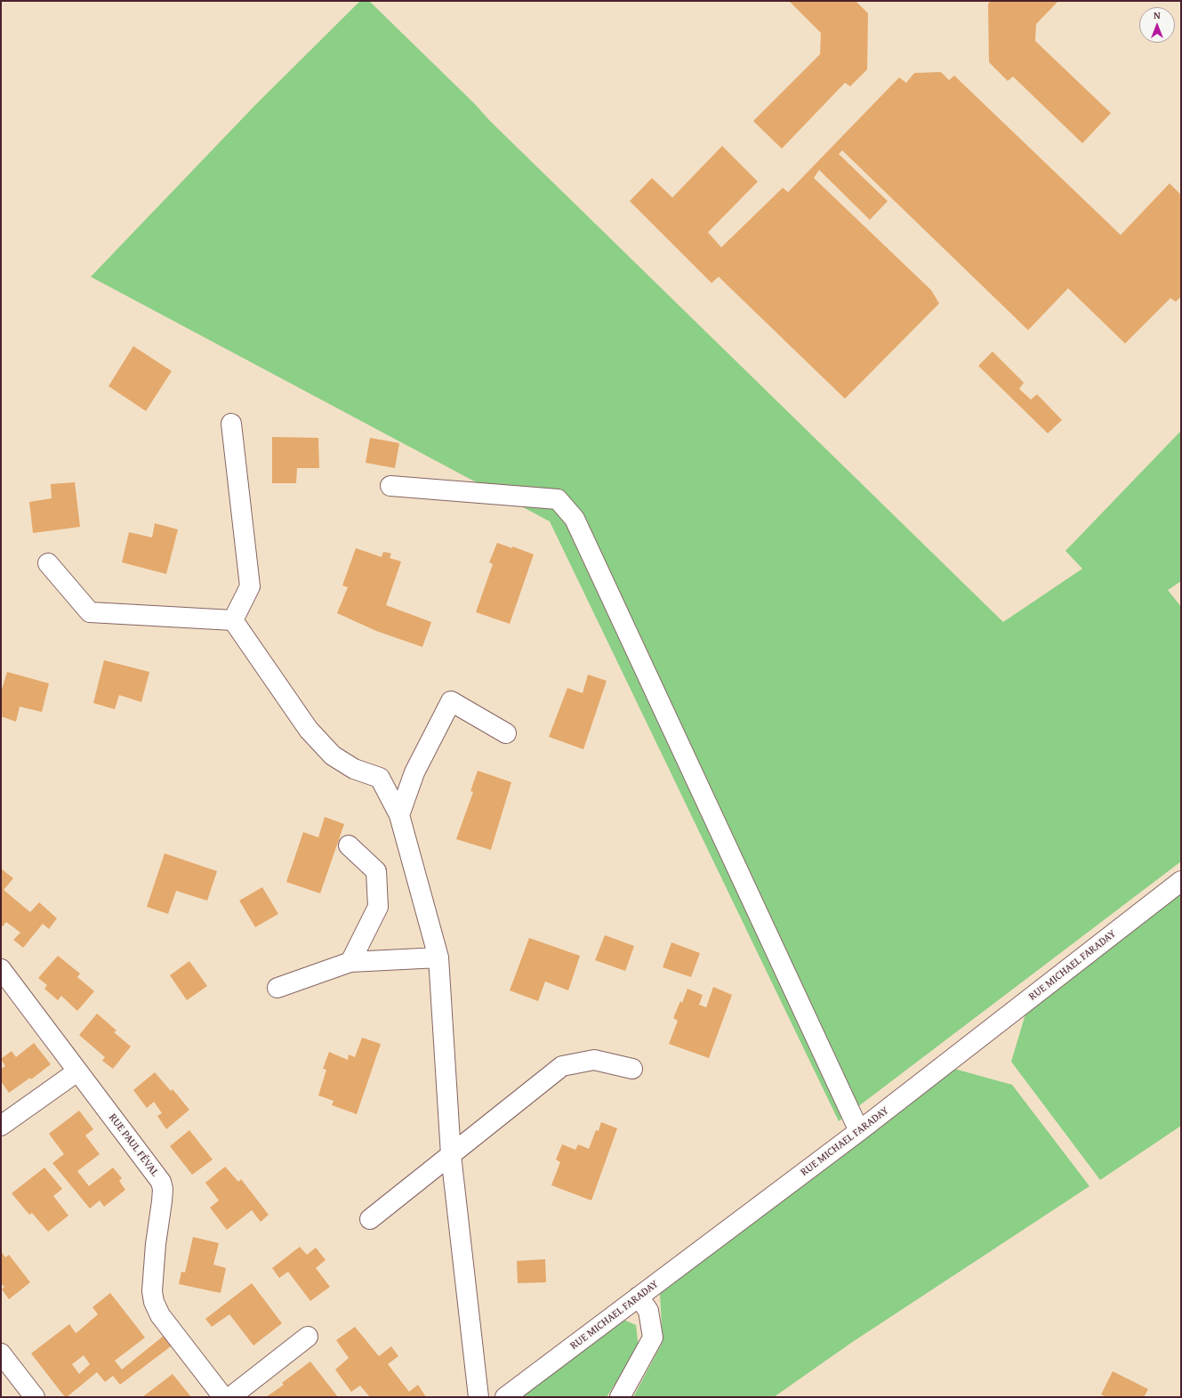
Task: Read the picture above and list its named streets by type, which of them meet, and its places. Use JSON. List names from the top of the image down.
{
  "streets": {
    "street": ["RUE MICHAEL FARADAY", "RUE PAUL FÉVAL"]
  },
  "north": "top"
}
